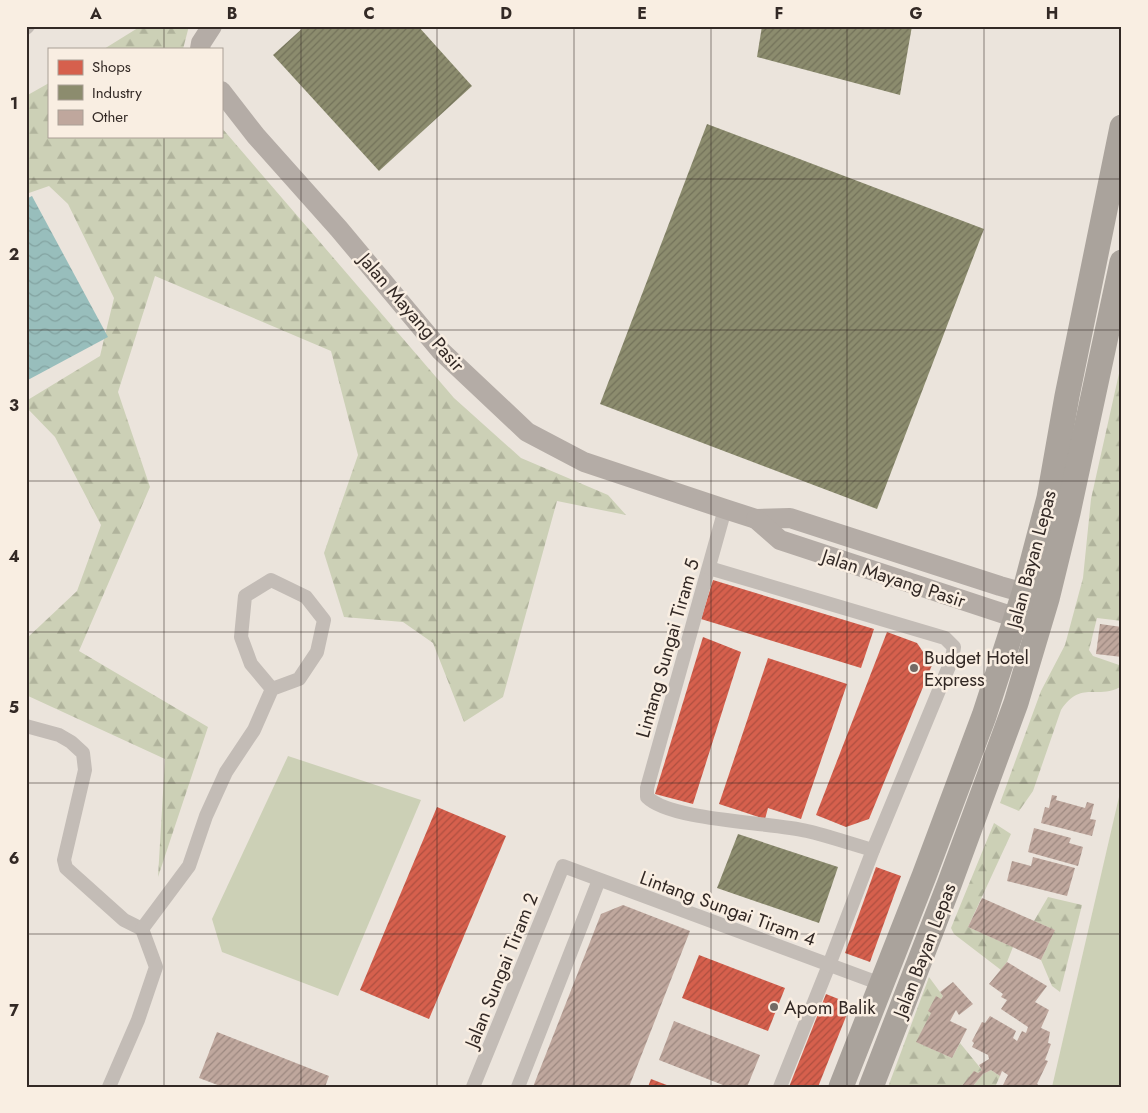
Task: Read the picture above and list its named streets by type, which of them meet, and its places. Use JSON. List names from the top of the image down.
{
  "streets": {
    "highway": ["Jalan Bayan Lepas"],
    "street": [
      "Jalan Mayang Pasir",
      "Lintang Sungai Tiram 5",
      "Lintang Sungai Tiram 4",
      "Jalan Sungai Tiram 2"
    ]
  },
  "crossings": [
    ["Jalan Mayang Pasir", "Jalan Bayan Lepas"],
    ["Jalan Mayang Pasir", "Lintang Sungai Tiram 5"],
    ["Jalan Bayan Lepas", "Lintang Sungai Tiram 4"],
    ["Lintang Sungai Tiram 4", "Jalan Sungai Tiram 2"]
  ],
  "places": ["Budget Hotel Express", "Apom Balik"],
  "legend": ["Shops", "Industry", "Other"],
  "grid": {
    "columns": [
      "A",
      "B",
      "C",
      "D",
      "E",
      "F",
      "G",
      "H"
    ],
    "rows": [
      "1",
      "2",
      "3",
      "4",
      "5",
      "6",
      "7"
    ]
  }
}
